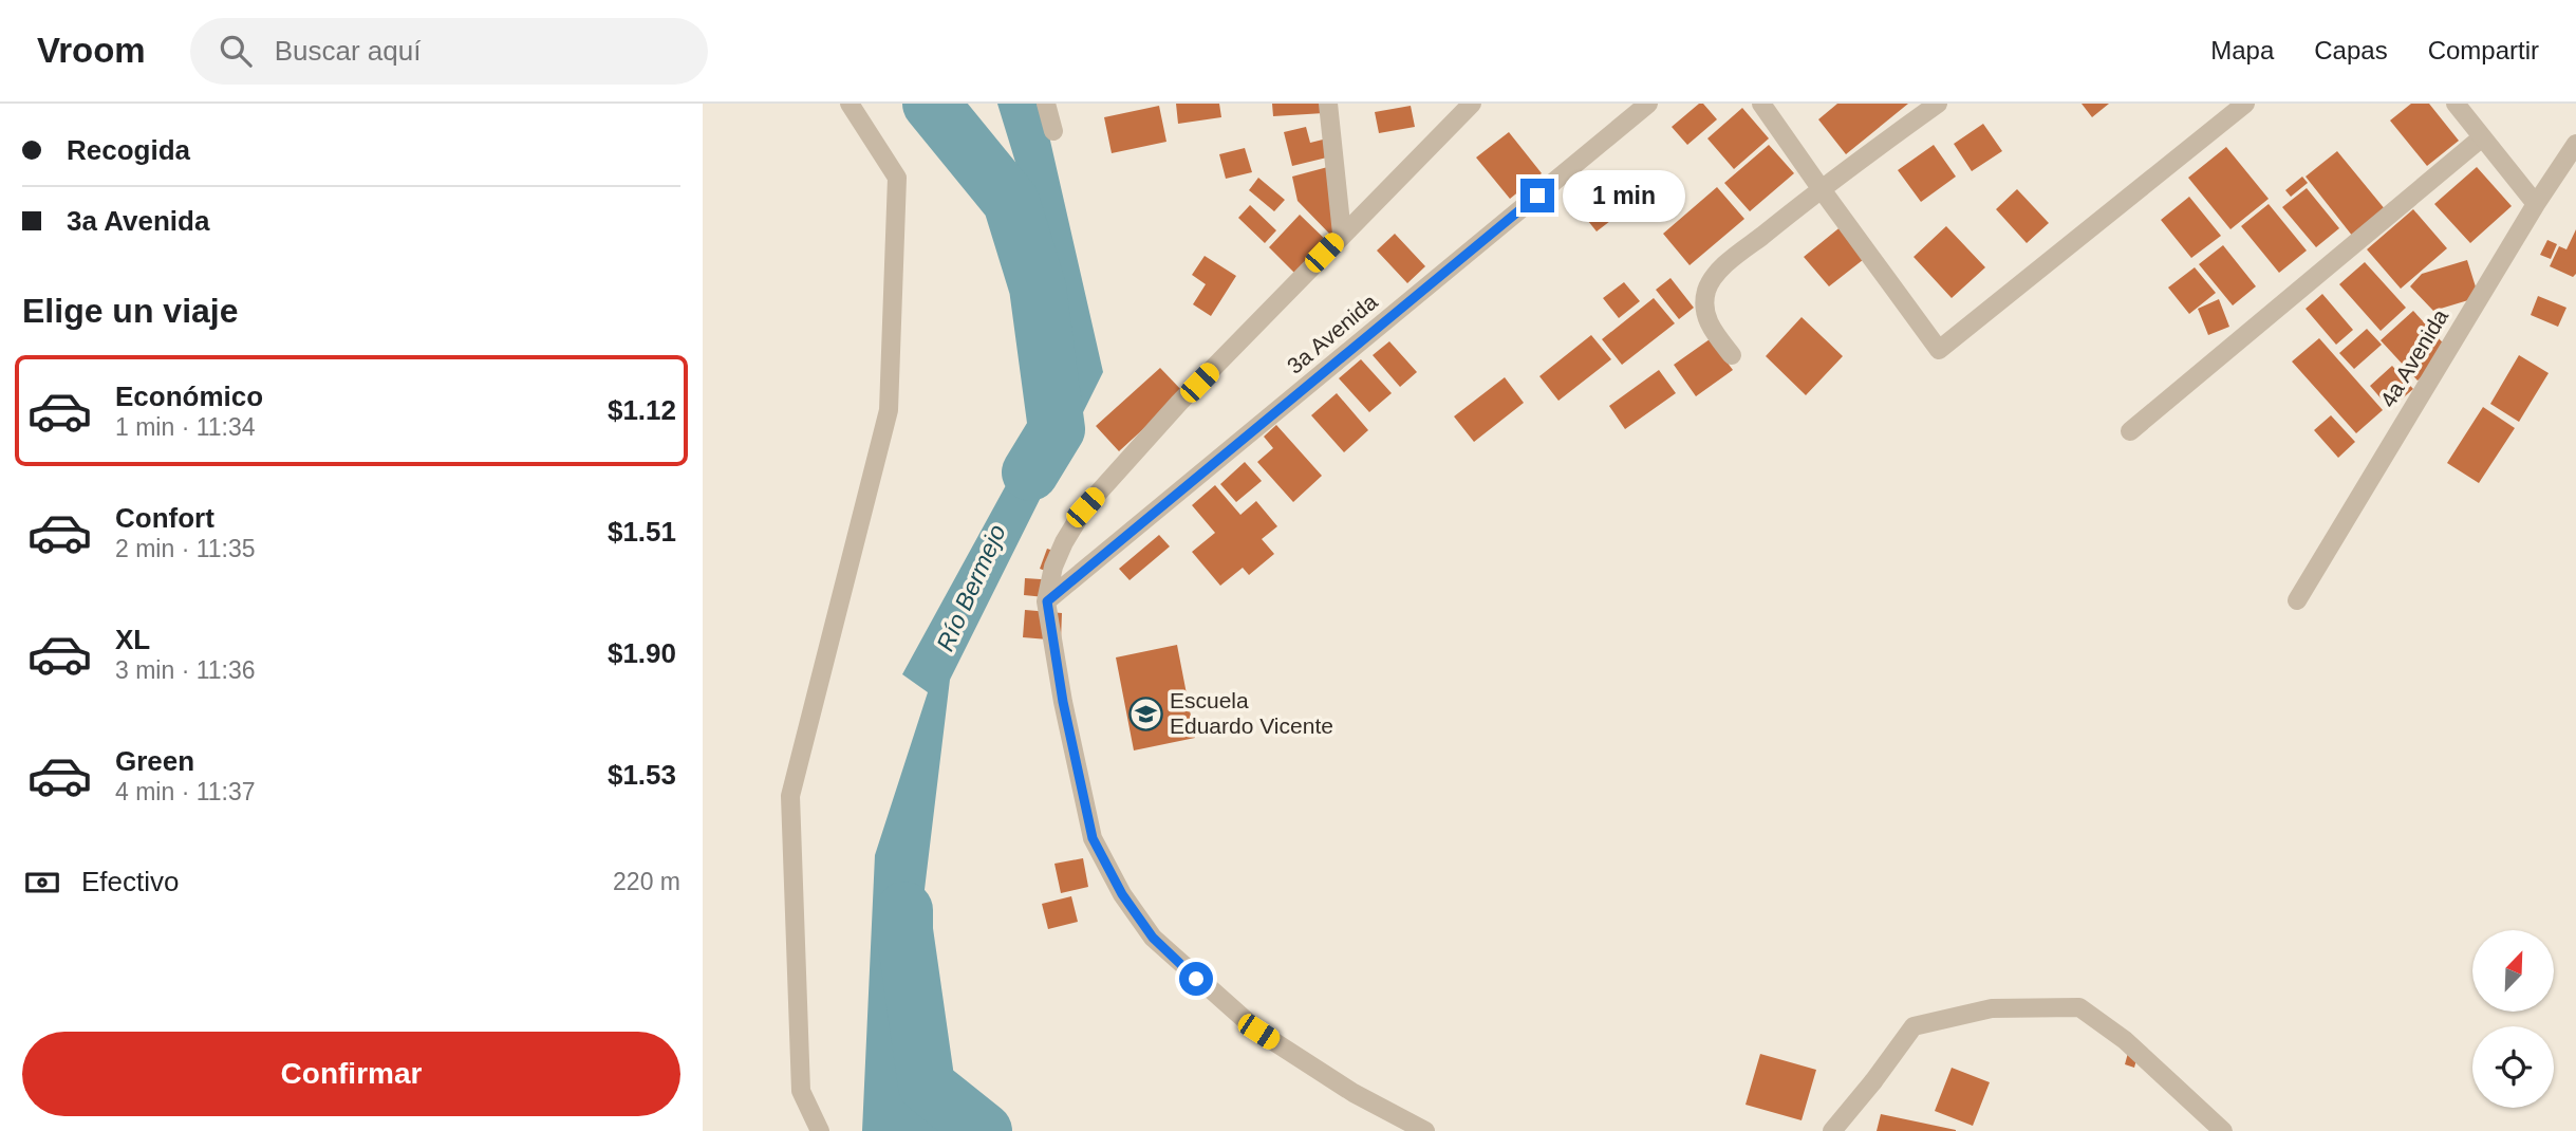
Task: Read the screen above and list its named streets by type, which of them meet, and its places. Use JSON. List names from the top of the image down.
{
  "streets": {
    "street": ["3a Avenida", "4a Avenida"]
  },
  "water": ["Río Bermejo"],
  "places": {
    "school or university": ["Escuela Eduardo Vicente"]
  },
  "north": "top right",
  "page": {
    "header": "Vroom",
    "search": "Buscar aquí",
    "nav": ["Mapa", "Capas", "Compartir"],
    "banner": ["Recogida", "3a Avenida"],
    "bubble": "1 min",
    "heading": "Elige un viaje",
    "list": [
      {
        "name": "Económico",
        "note": "1 min · 11:34",
        "value": "$1.12"
      },
      {
        "name": "Confort",
        "note": "2 min · 11:35",
        "value": "$1.51"
      },
      {
        "name": "XL",
        "note": "3 min · 11:36",
        "value": "$1.90"
      },
      {
        "name": "Green",
        "note": "4 min · 11:37",
        "value": "$1.53"
      }
    ],
    "pay": ["Efectivo", "220 m"],
    "buttons": "Confirmar"
  }
}
